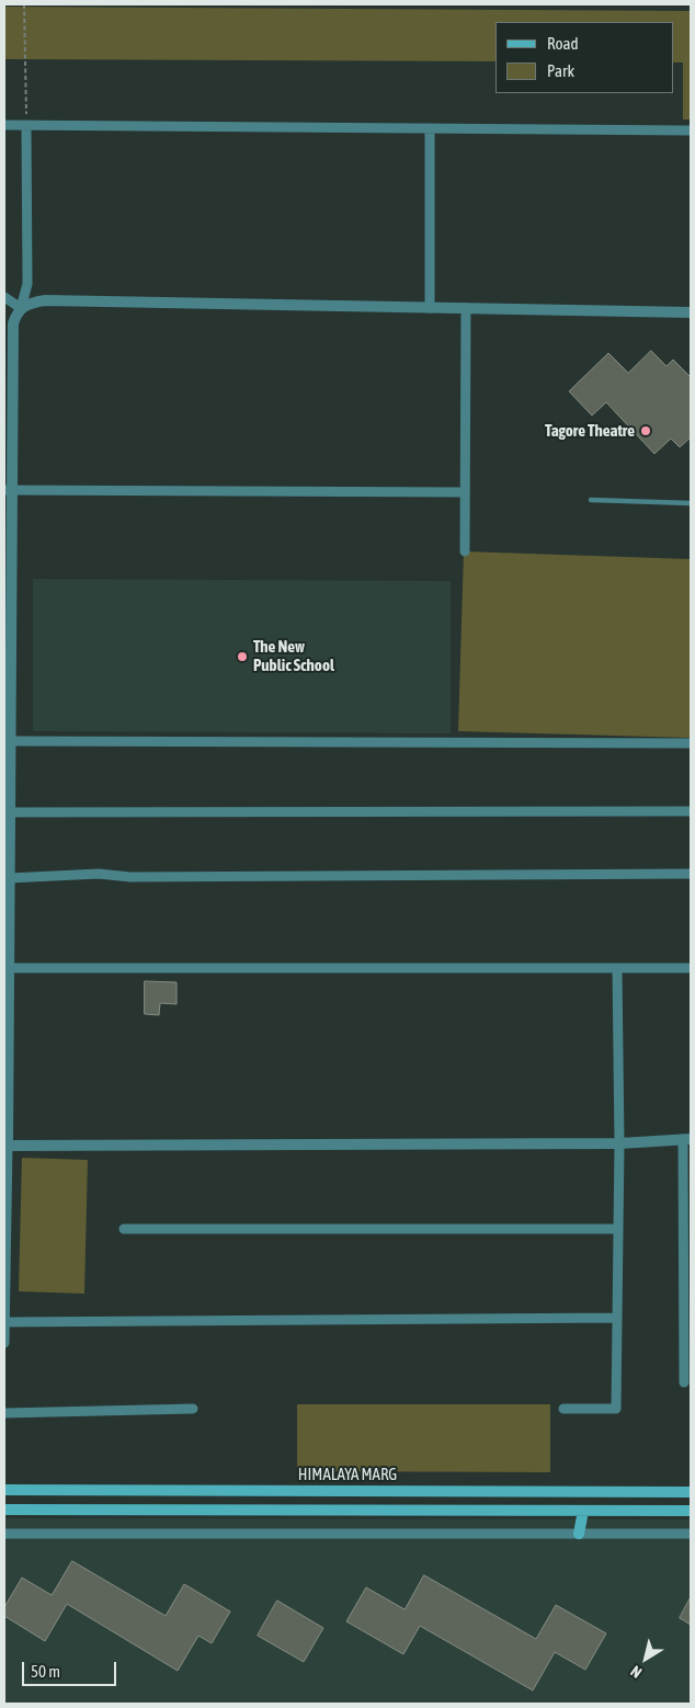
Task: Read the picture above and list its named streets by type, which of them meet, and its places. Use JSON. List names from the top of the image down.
{
  "streets": {
    "main road": ["HIMALAYA MARG"]
  },
  "places": ["Tagore Theatre", "The New Public School"],
  "legend": ["Road", "Park"],
  "scale_bar": "50 m",
  "north": "bottom left"
}
